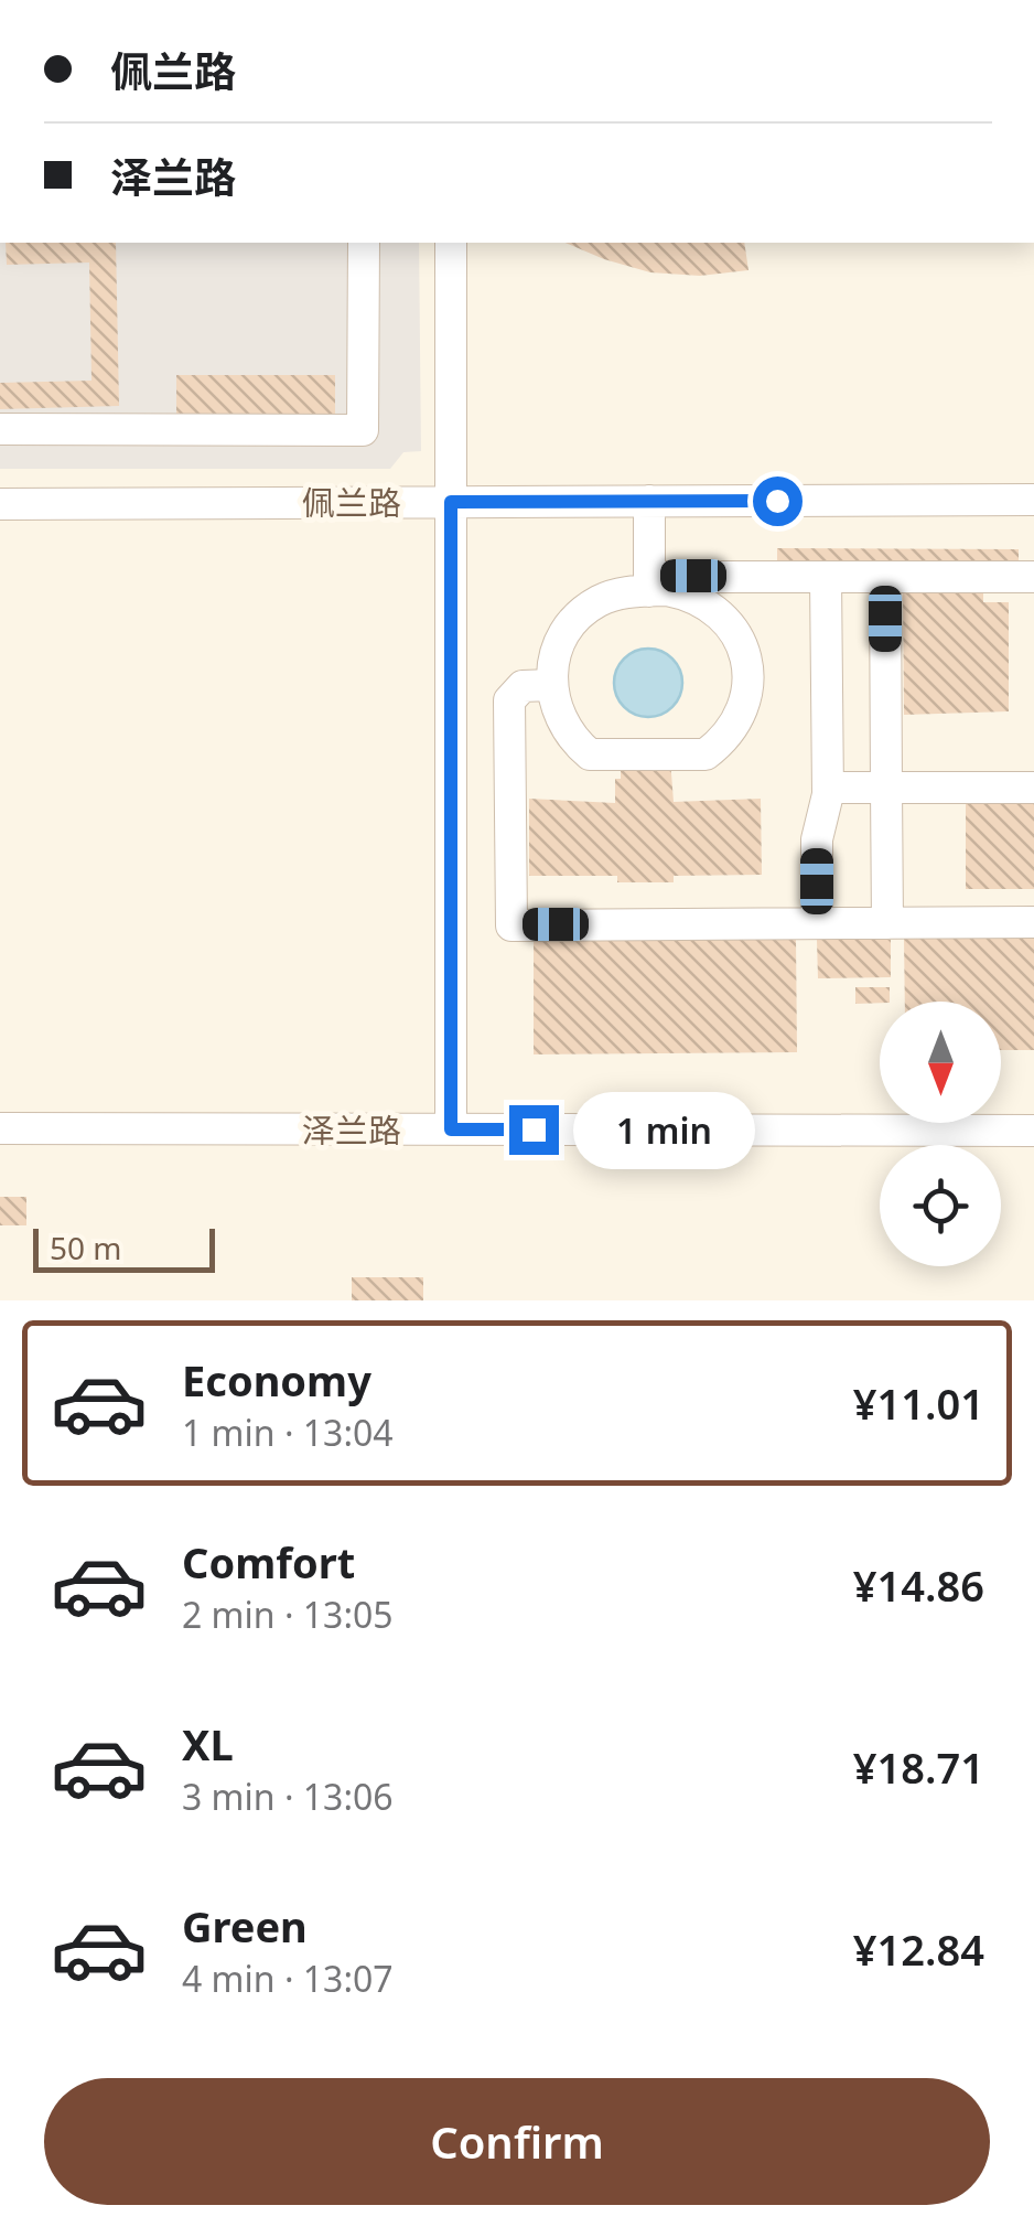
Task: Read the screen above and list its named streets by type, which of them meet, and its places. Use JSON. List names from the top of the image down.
{
  "streets": {
    "street": ["佩兰路", "泽兰路"]
  },
  "scale_bar": "50 m",
  "north": "bottom",
  "page": {
    "banner": ["佩兰路", "泽兰路"],
    "bubble": "1 min",
    "scale": "50 m",
    "list": [
      {
        "name": "Economy",
        "note": "1 min · 13:04",
        "value": "¥11.01"
      },
      {
        "name": "Comfort",
        "note": "2 min · 13:05",
        "value": "¥14.86"
      },
      {
        "name": "XL",
        "note": "3 min · 13:06",
        "value": "¥18.71"
      },
      {
        "name": "Green",
        "note": "4 min · 13:07",
        "value": "¥12.84"
      }
    ],
    "buttons": "Confirm"
  }
}
